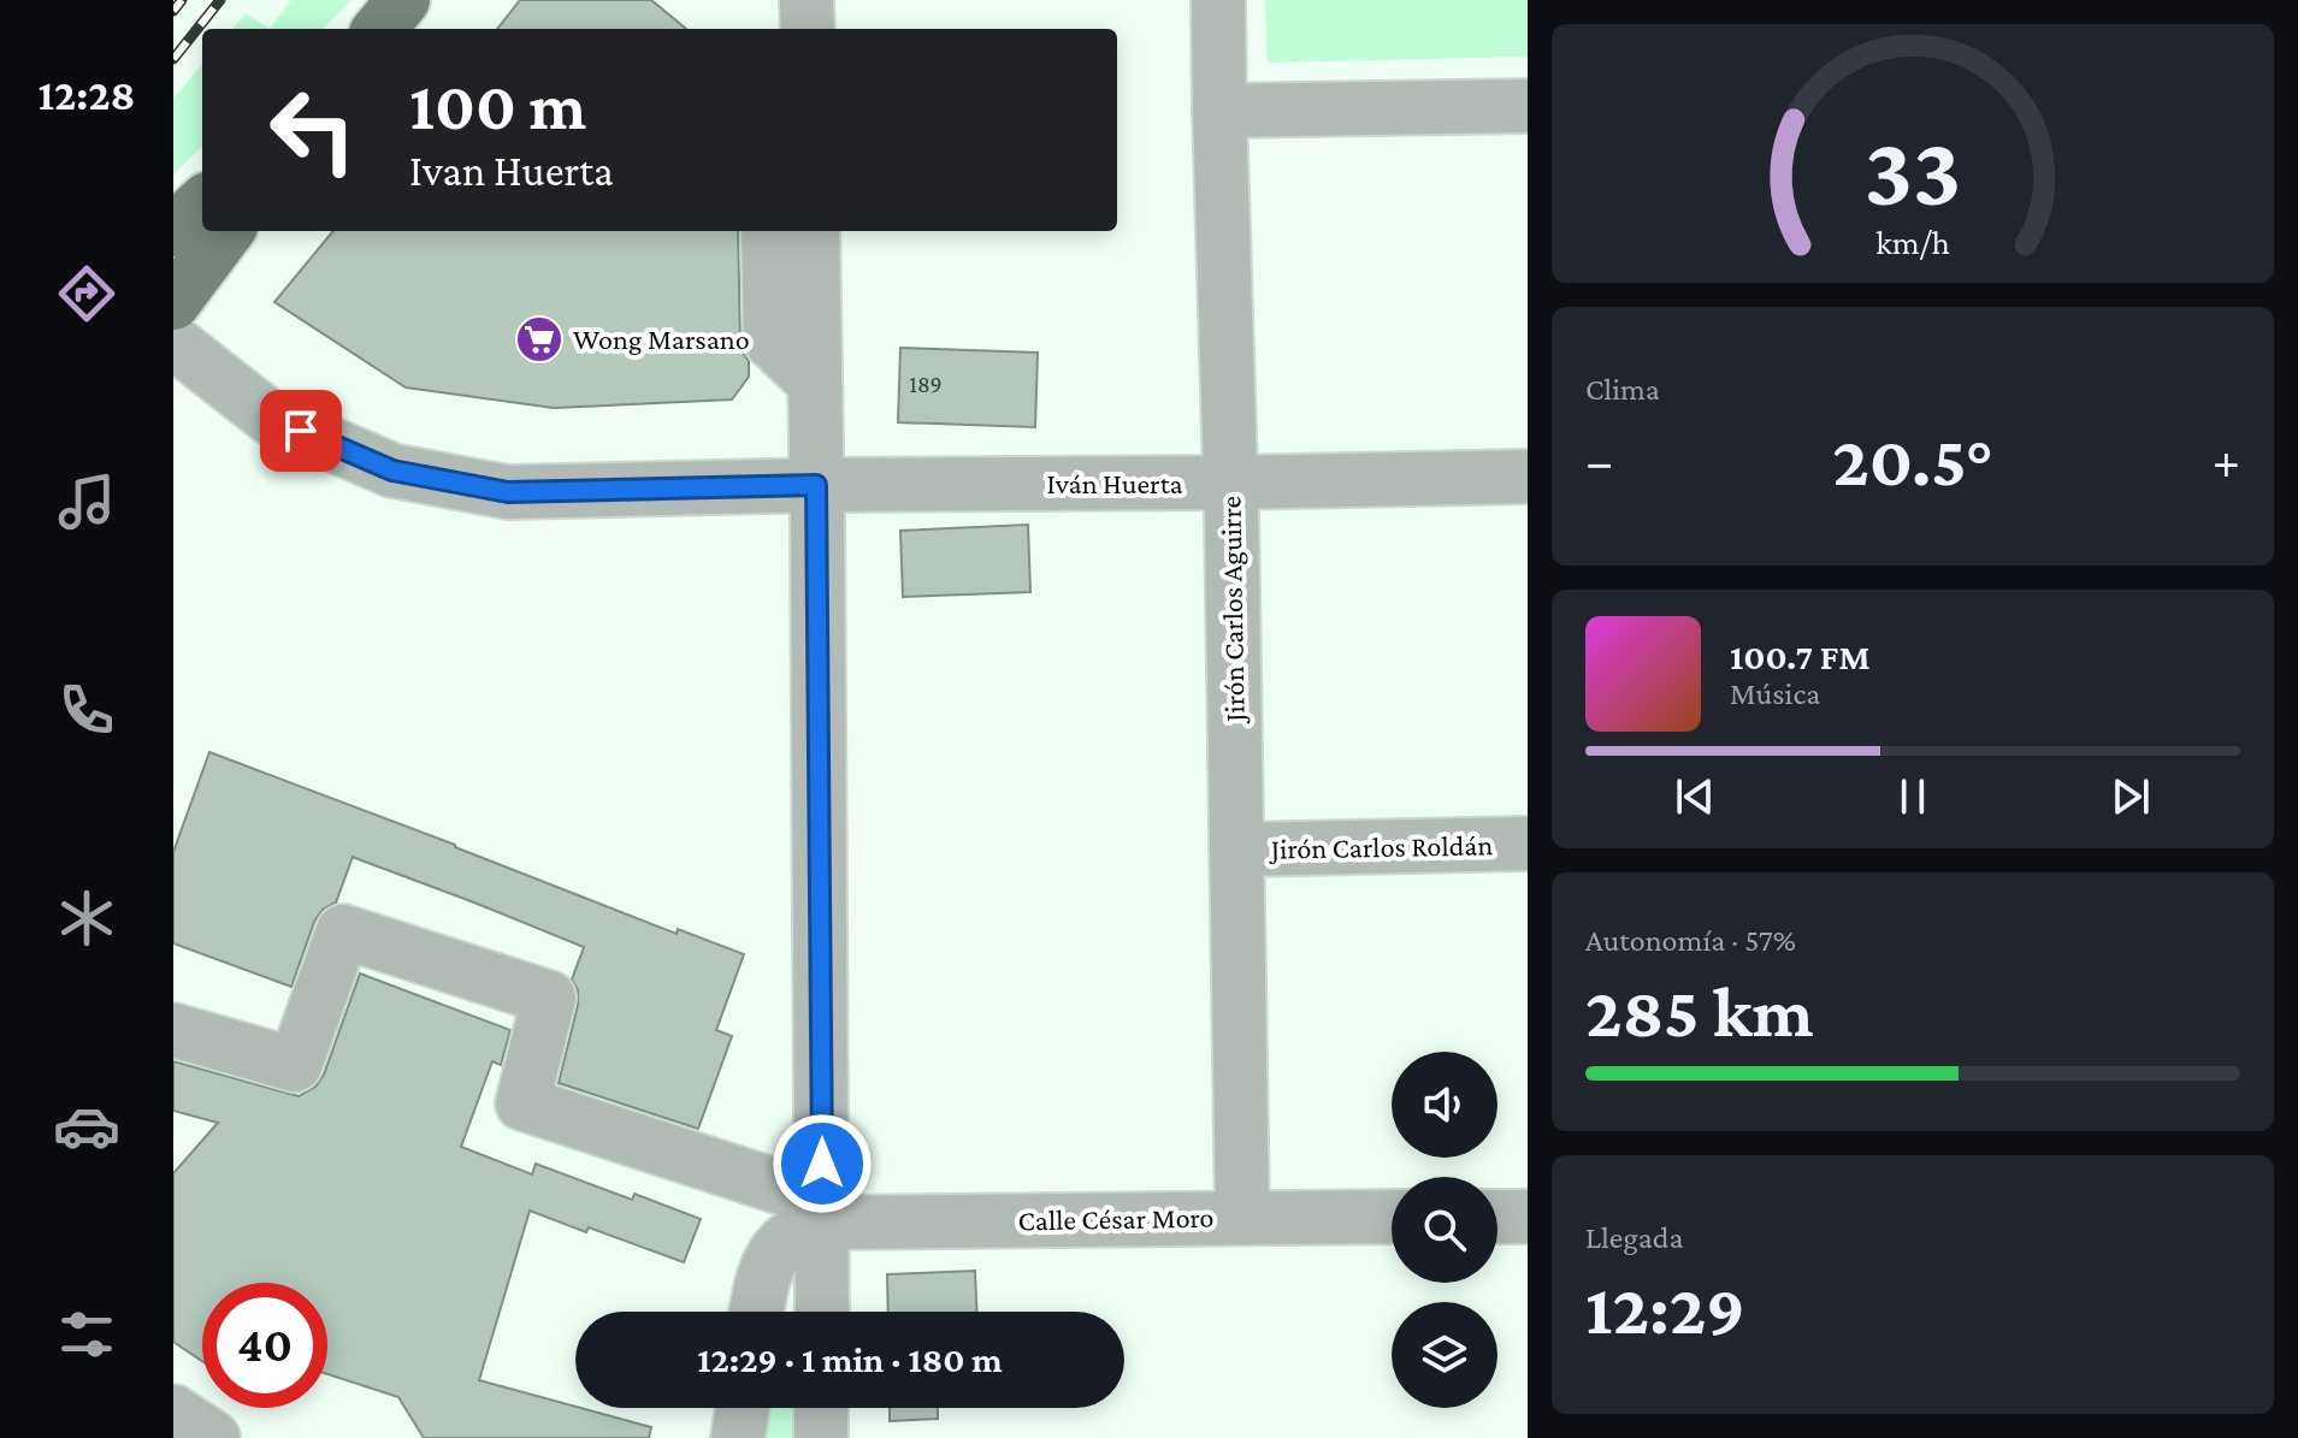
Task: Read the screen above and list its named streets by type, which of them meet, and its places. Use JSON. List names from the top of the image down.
{
  "streets": {
    "street": [
      "Iván Huerta",
      "Jirón Carlos Aguirre",
      "Jirón Carlos Roldán",
      "Calle César Moro"
    ]
  },
  "crossings": [
    ["Iván Huerta", "Jirón Carlos Aguirre"],
    ["Jirón Carlos Aguirre", "Jirón Carlos Roldán"],
    ["Jirón Carlos Aguirre", "Calle César Moro"]
  ],
  "places": {
    "supermarket": ["Wong Marsano"]
  },
  "house_numbers": ["189"],
  "page": {
    "tabs": "12:28",
    "turn": ["100 m", "Ivan Huerta"],
    "tile": [
      "Clima",
      ["Autonomía · 57%", "285 km"],
      ["Llegada", "12:29"]
    ],
    "heat": ["−", "20.5°", "+"],
    "song": ["100.7 FM", "Música"],
    "limit": "40",
    "trip": "12:29 · 1 min · 180 m",
    "gauge": ["33", "km/h"]
  }
}
